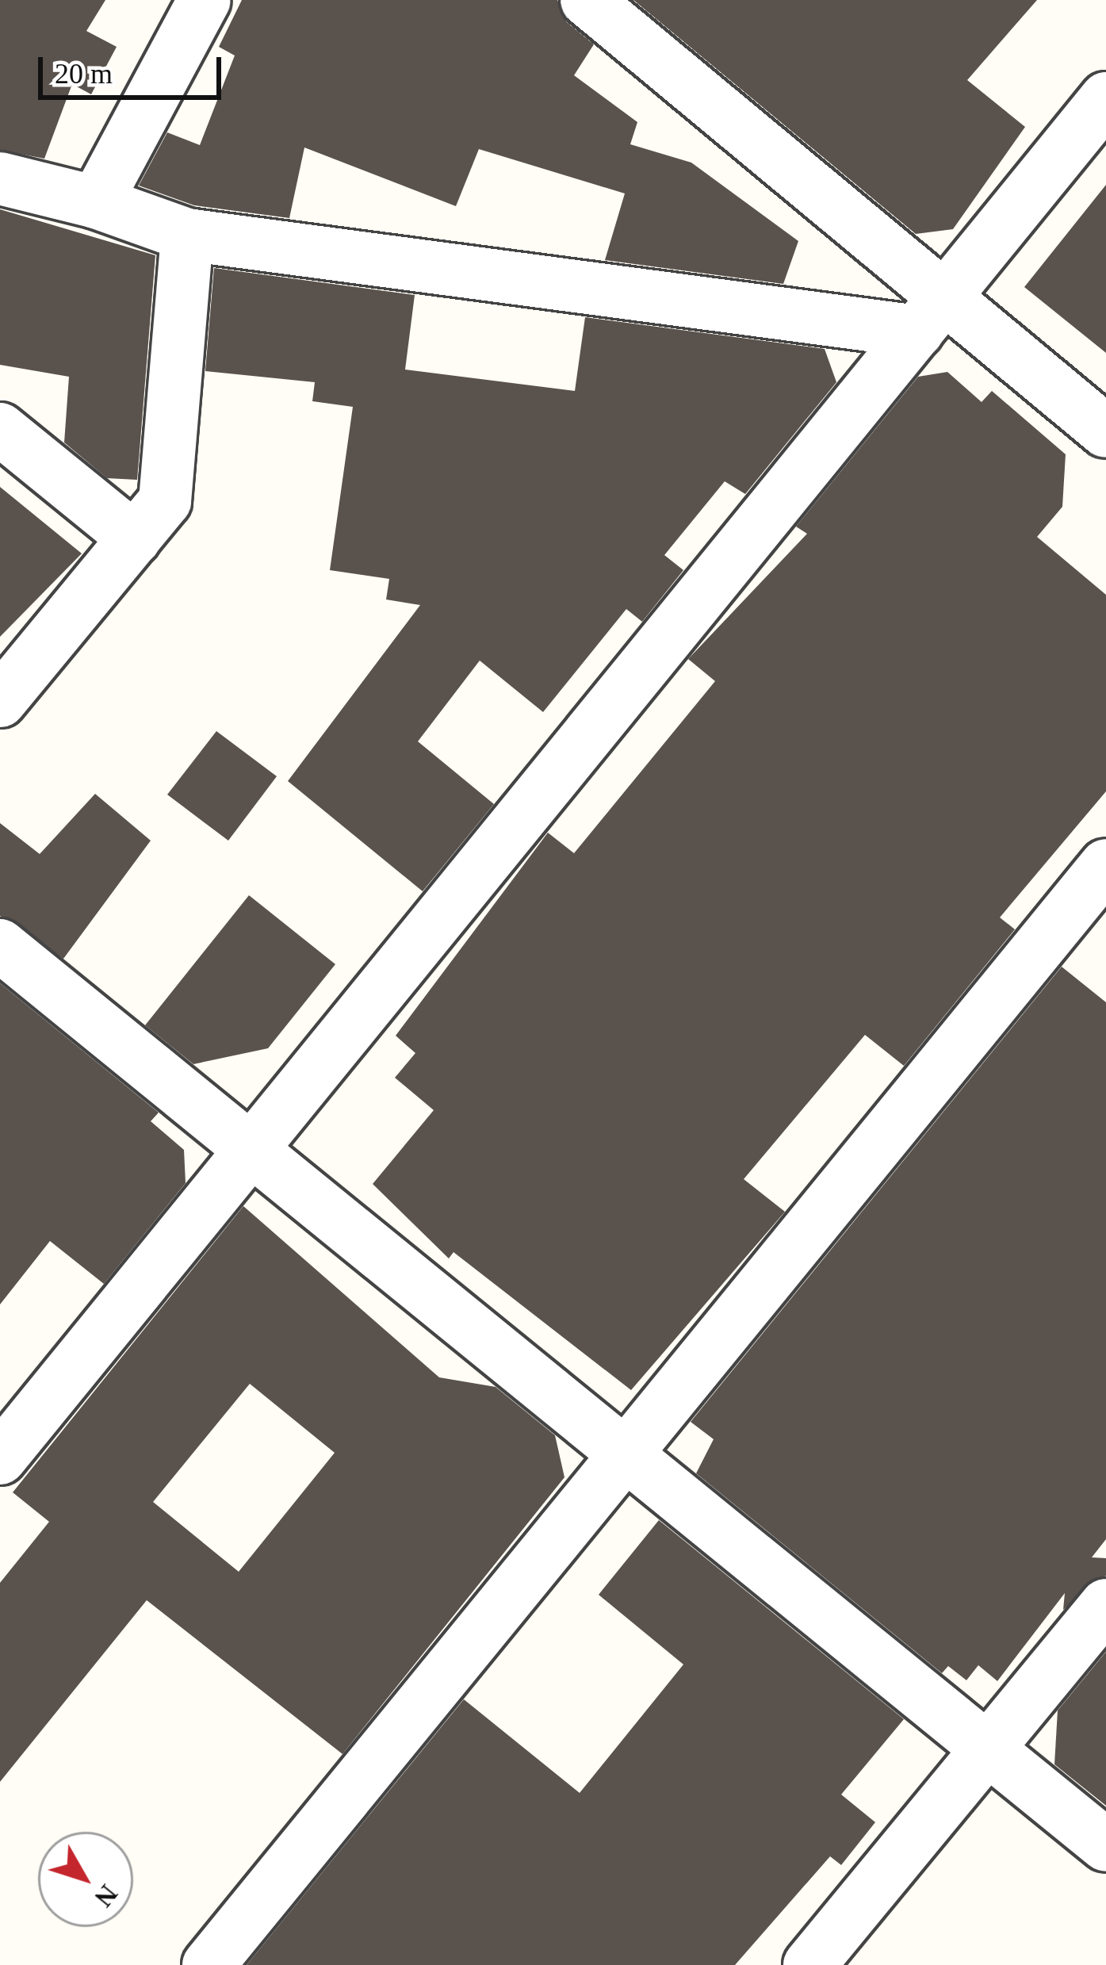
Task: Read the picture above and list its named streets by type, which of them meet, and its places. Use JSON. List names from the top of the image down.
{
  "scale_bar": "20 m",
  "north": "bottom right"
}
